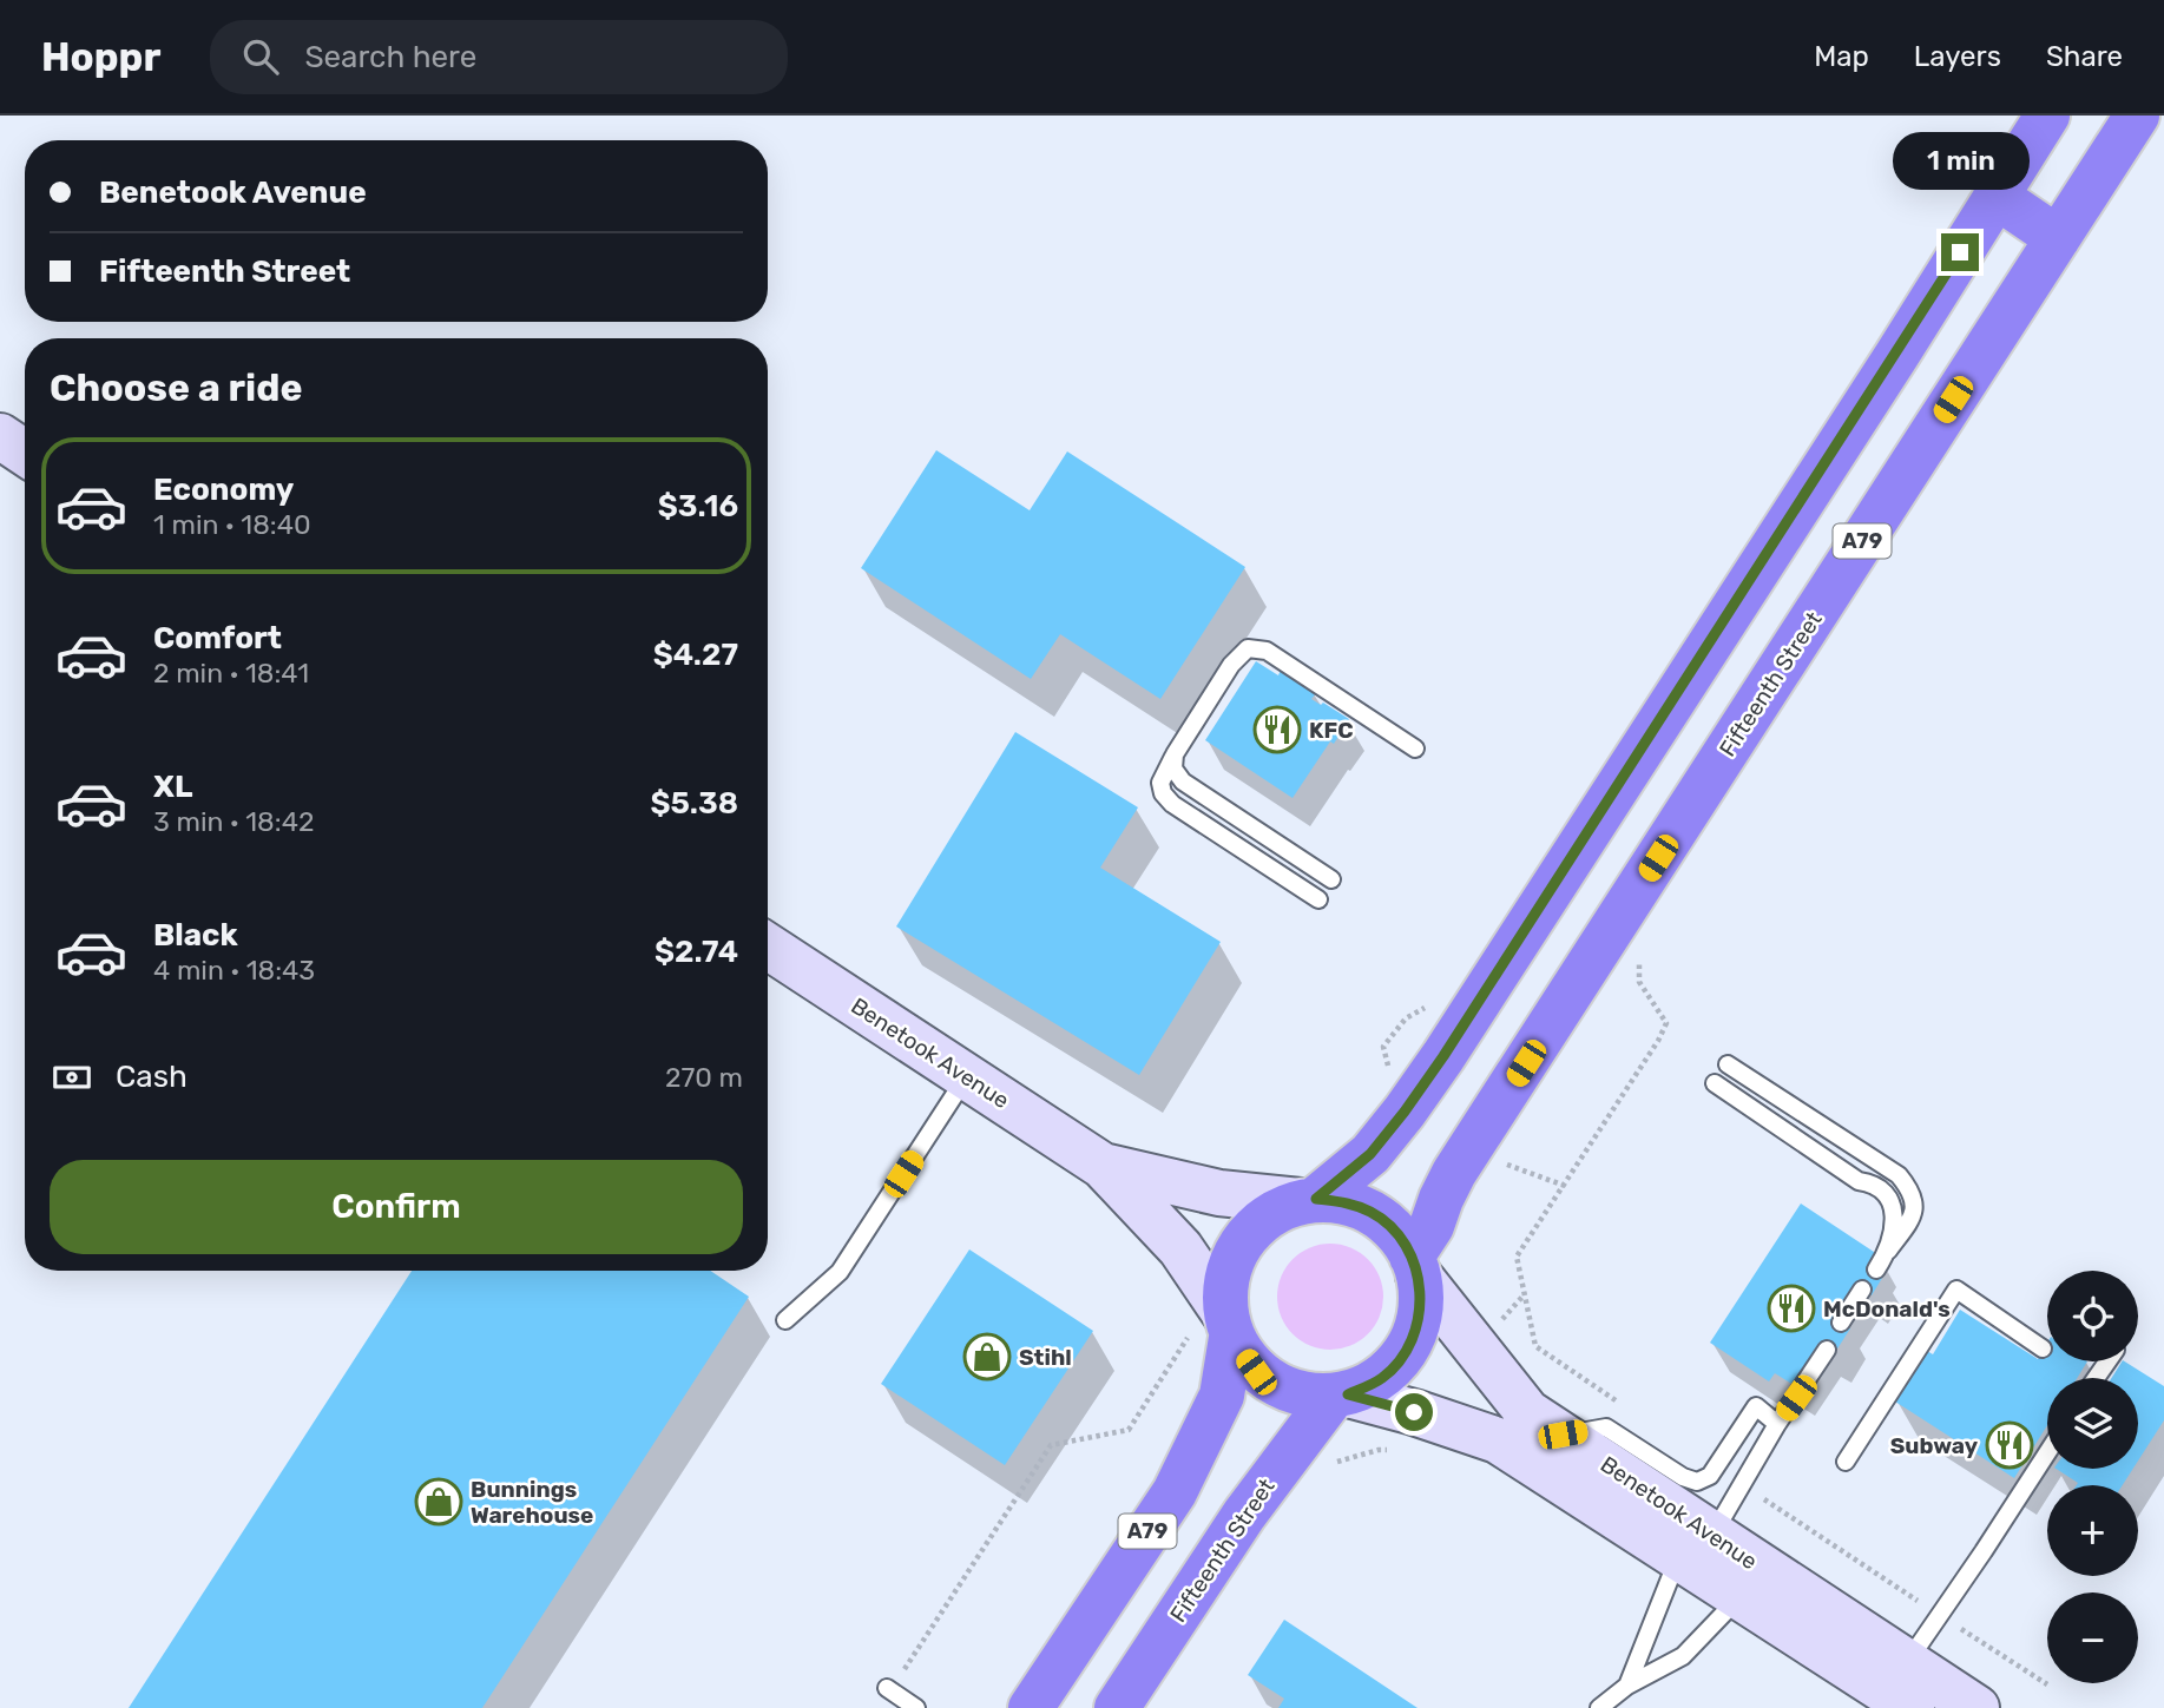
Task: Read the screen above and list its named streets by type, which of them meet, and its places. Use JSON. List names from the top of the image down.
{
  "streets": {
    "highway": ["A79", "Fifteenth Street"],
    "street": ["Benetook Avenue"]
  },
  "crossings": [
    ["A79", "Fifteenth Street"],
    ["A79", "Benetook Avenue"],
    ["Fifteenth Street", "Benetook Avenue"]
  ],
  "places": {
    "restaurant": ["KFC", "McDonald's", "Subway"],
    "shop": ["Stihl", "Bunnings Warehouse"]
  },
  "page": {
    "header": "Hoppr",
    "search": "Search here",
    "nav": ["Map", "Layers", "Share"],
    "bubble": "1 min",
    "banner": ["Benetook Avenue", "Fifteenth Street"],
    "heading": "Choose a ride",
    "list": [
      {
        "name": "Economy",
        "note": "1 min · 18:40",
        "value": "$3.16"
      },
      {
        "name": "Comfort",
        "note": "2 min · 18:41",
        "value": "$4.27"
      },
      {
        "name": "XL",
        "note": "3 min · 18:42",
        "value": "$5.38"
      },
      {
        "name": "Black",
        "note": "4 min · 18:43",
        "value": "$2.74"
      }
    ],
    "pay": ["Cash", "270 m"],
    "buttons": "Confirm",
    "map_buttons": ["+", "−"]
  }
}
